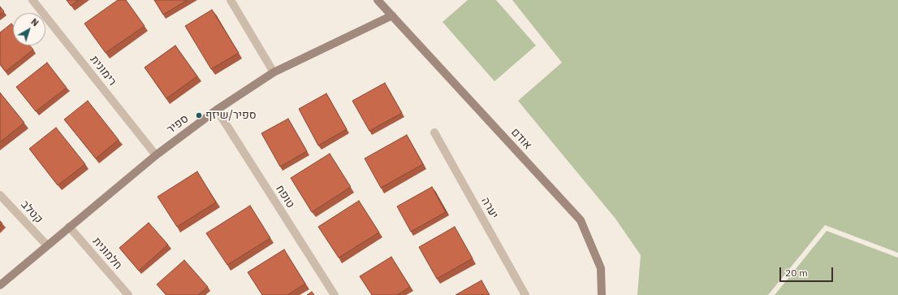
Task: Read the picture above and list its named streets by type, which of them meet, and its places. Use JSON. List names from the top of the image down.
{
  "streets": {
    "street": [
      "רימונית",
      "ספיר",
      "אודם",
      "טופח",
      "יערה",
      "קטלב",
      "חלמונית"
    ]
  },
  "crossings": [
    ["רימונית", "ספיר"],
    ["ספיר", "אודם"],
    ["ספיר", "טופח"],
    ["ספיר", "קטלב"],
    ["ספיר", "חלמונית"]
  ],
  "places": ["ספיר/שיזף"],
  "scale_bar": "20 m",
  "north": "top right"
}
